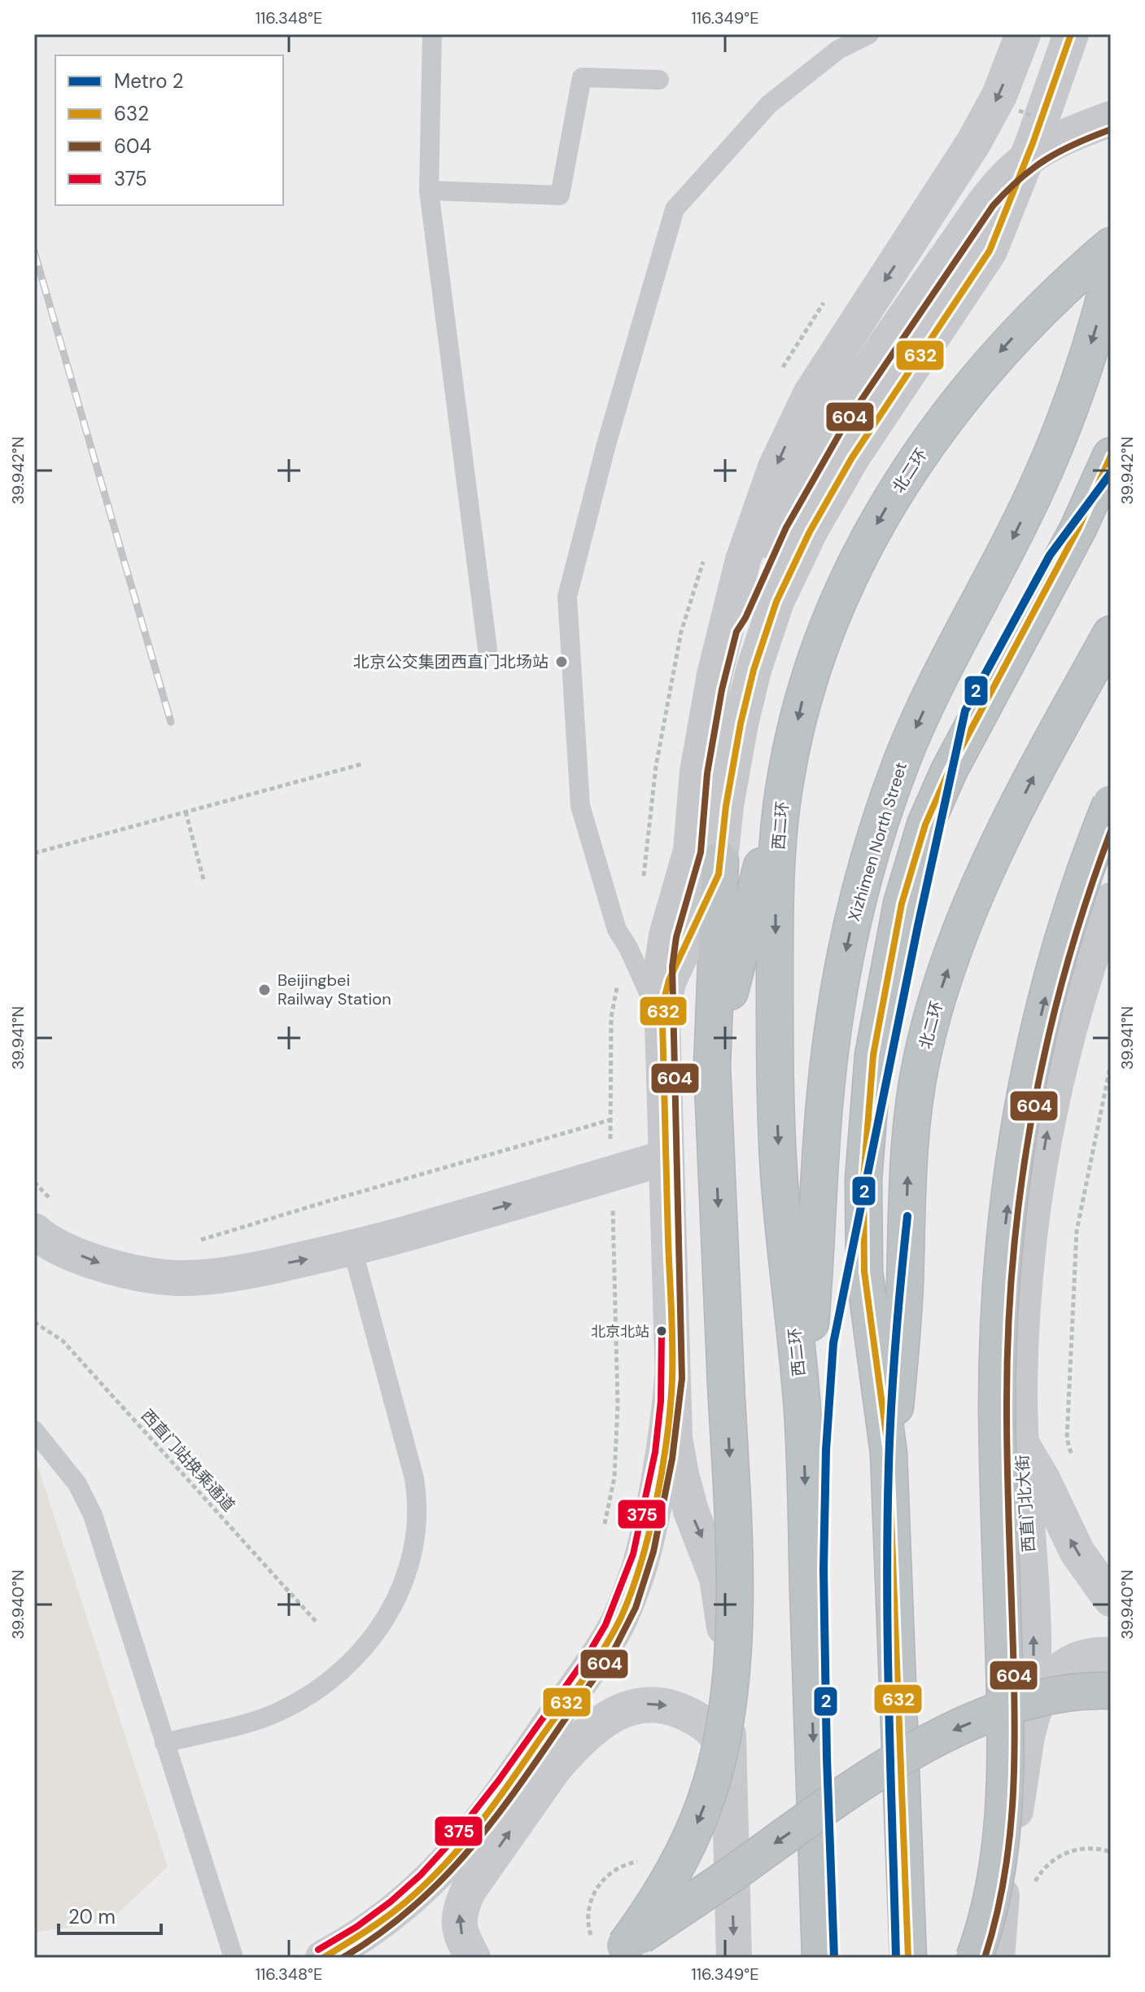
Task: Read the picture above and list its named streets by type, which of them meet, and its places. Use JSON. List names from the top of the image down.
{
  "streets": {
    "highway": ["北二环", "西二环", "Xizhimen North Street"],
    "street": ["西直门北大街"],
    "path": ["西直门站换乘通道"]
  },
  "crossings": [
    ["北二环", "西二环"],
    ["西二环", "Xizhimen North Street"]
  ],
  "one_way": ["西直门北大街"],
  "places": ["北京公交集团西直门北场站", "Beijingbei Railway Station", "北京北站"],
  "lines": [
    "transit line 632",
    "transit line 604",
    "metro line 2",
    "transit line 375"
  ],
  "legend": [
    "Metro 2",
    "632",
    "604",
    "375"
  ],
  "scale_bar": "20 m",
  "coordinates": [
    "116.348°E",
    "116.349°E",
    "39.942°N",
    "39.941°N",
    "39.940°N"
  ]
}
